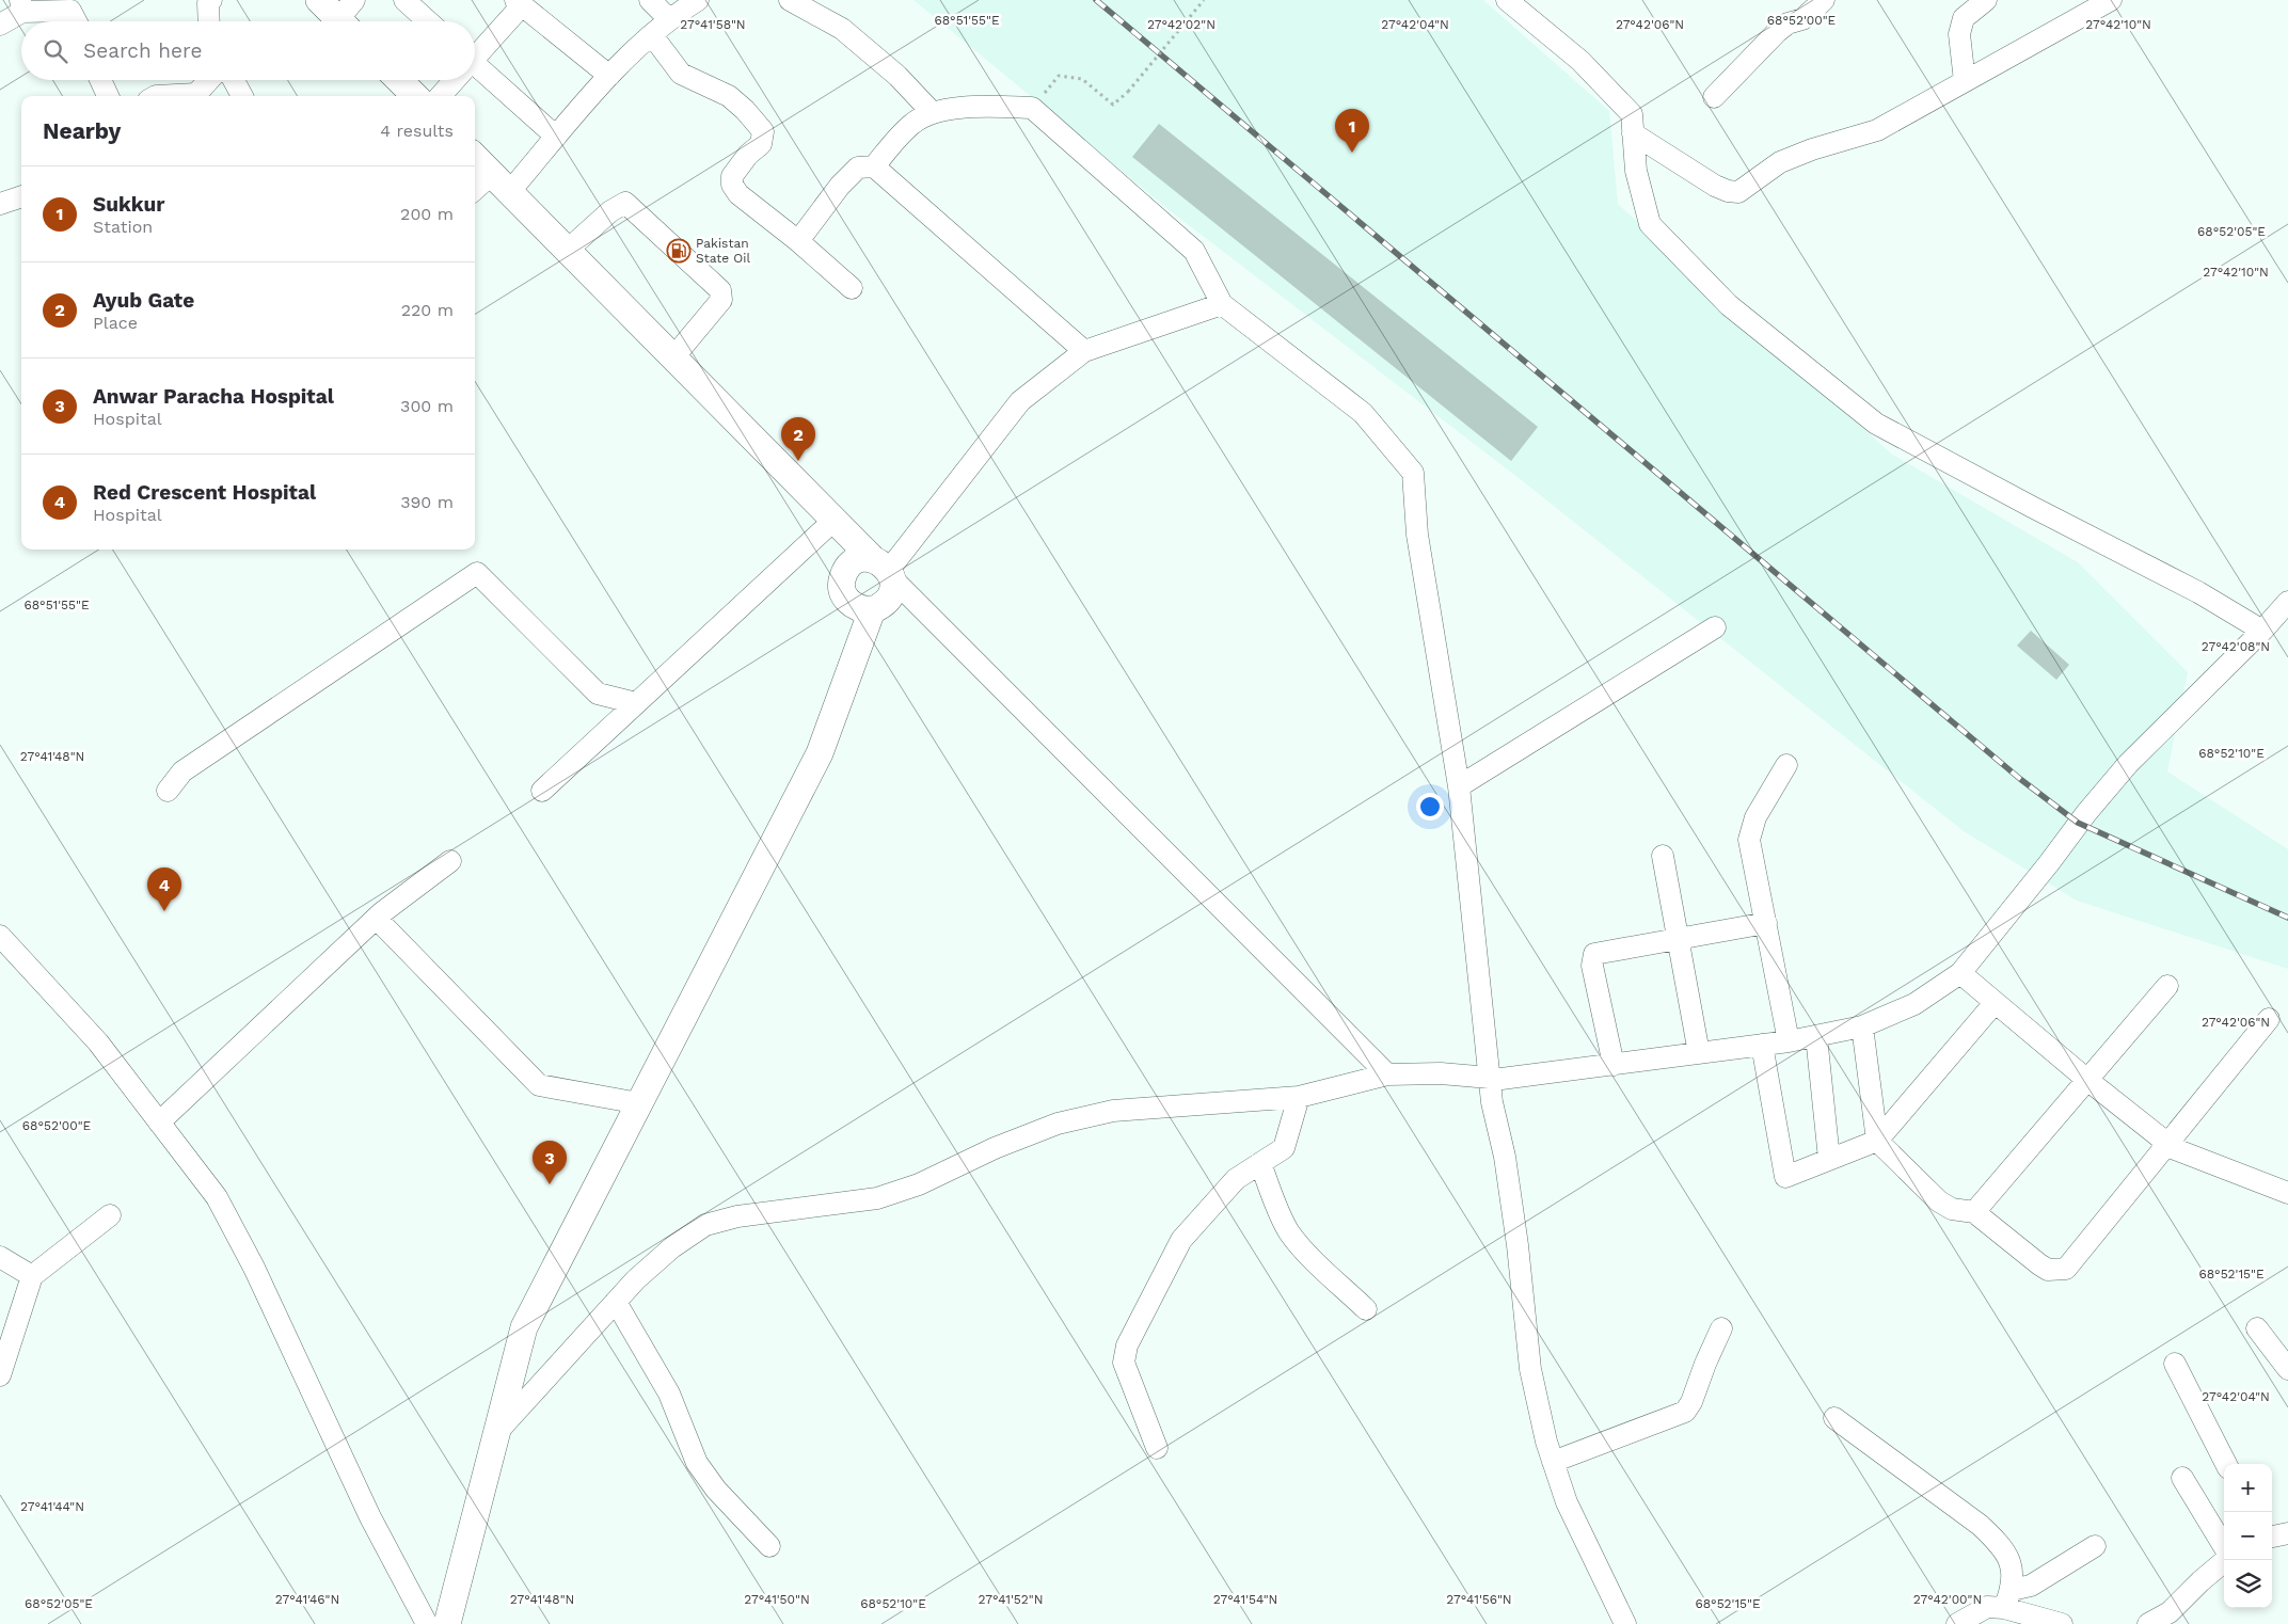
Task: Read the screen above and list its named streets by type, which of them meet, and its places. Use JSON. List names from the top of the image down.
{
  "places": {
    "fuel station": ["Pakistan State Oil"]
  },
  "page": {
    "search": "Search here",
    "heading": ["Nearby", "4 results"],
    "pins": [
      "1",
      "2",
      "4",
      "3"
    ],
    "list": [
      {
        "mark": "1",
        "name": "Sukkur",
        "note": "Station",
        "value": "200 m"
      },
      {
        "mark": "2",
        "name": "Ayub Gate",
        "note": "Place",
        "value": "220 m"
      },
      {
        "mark": "3",
        "name": "Anwar Paracha Hospital",
        "note": "Hospital",
        "value": "300 m"
      },
      {
        "mark": "4",
        "name": "Red Crescent Hospital",
        "note": "Hospital",
        "value": "390 m"
      }
    ],
    "map_buttons": ["+", "−"]
  },
  "coordinates": [
    "68°51'55\"E",
    "68°52'00\"E",
    "27°42'10\"N",
    "27°41'58\"N",
    "27°42'02\"N",
    "27°42'04\"N",
    "27°42'06\"N",
    "68°52'05\"E",
    "27°42'08\"N",
    "68°52'10\"E",
    "27°41'48\"N",
    "68°52'15\"E",
    "27°41'44\"N",
    "27°41'46\"N",
    "27°41'50\"N",
    "27°41'52\"N",
    "27°41'54\"N",
    "27°41'56\"N",
    "27°42'00\"N"
  ]
}
